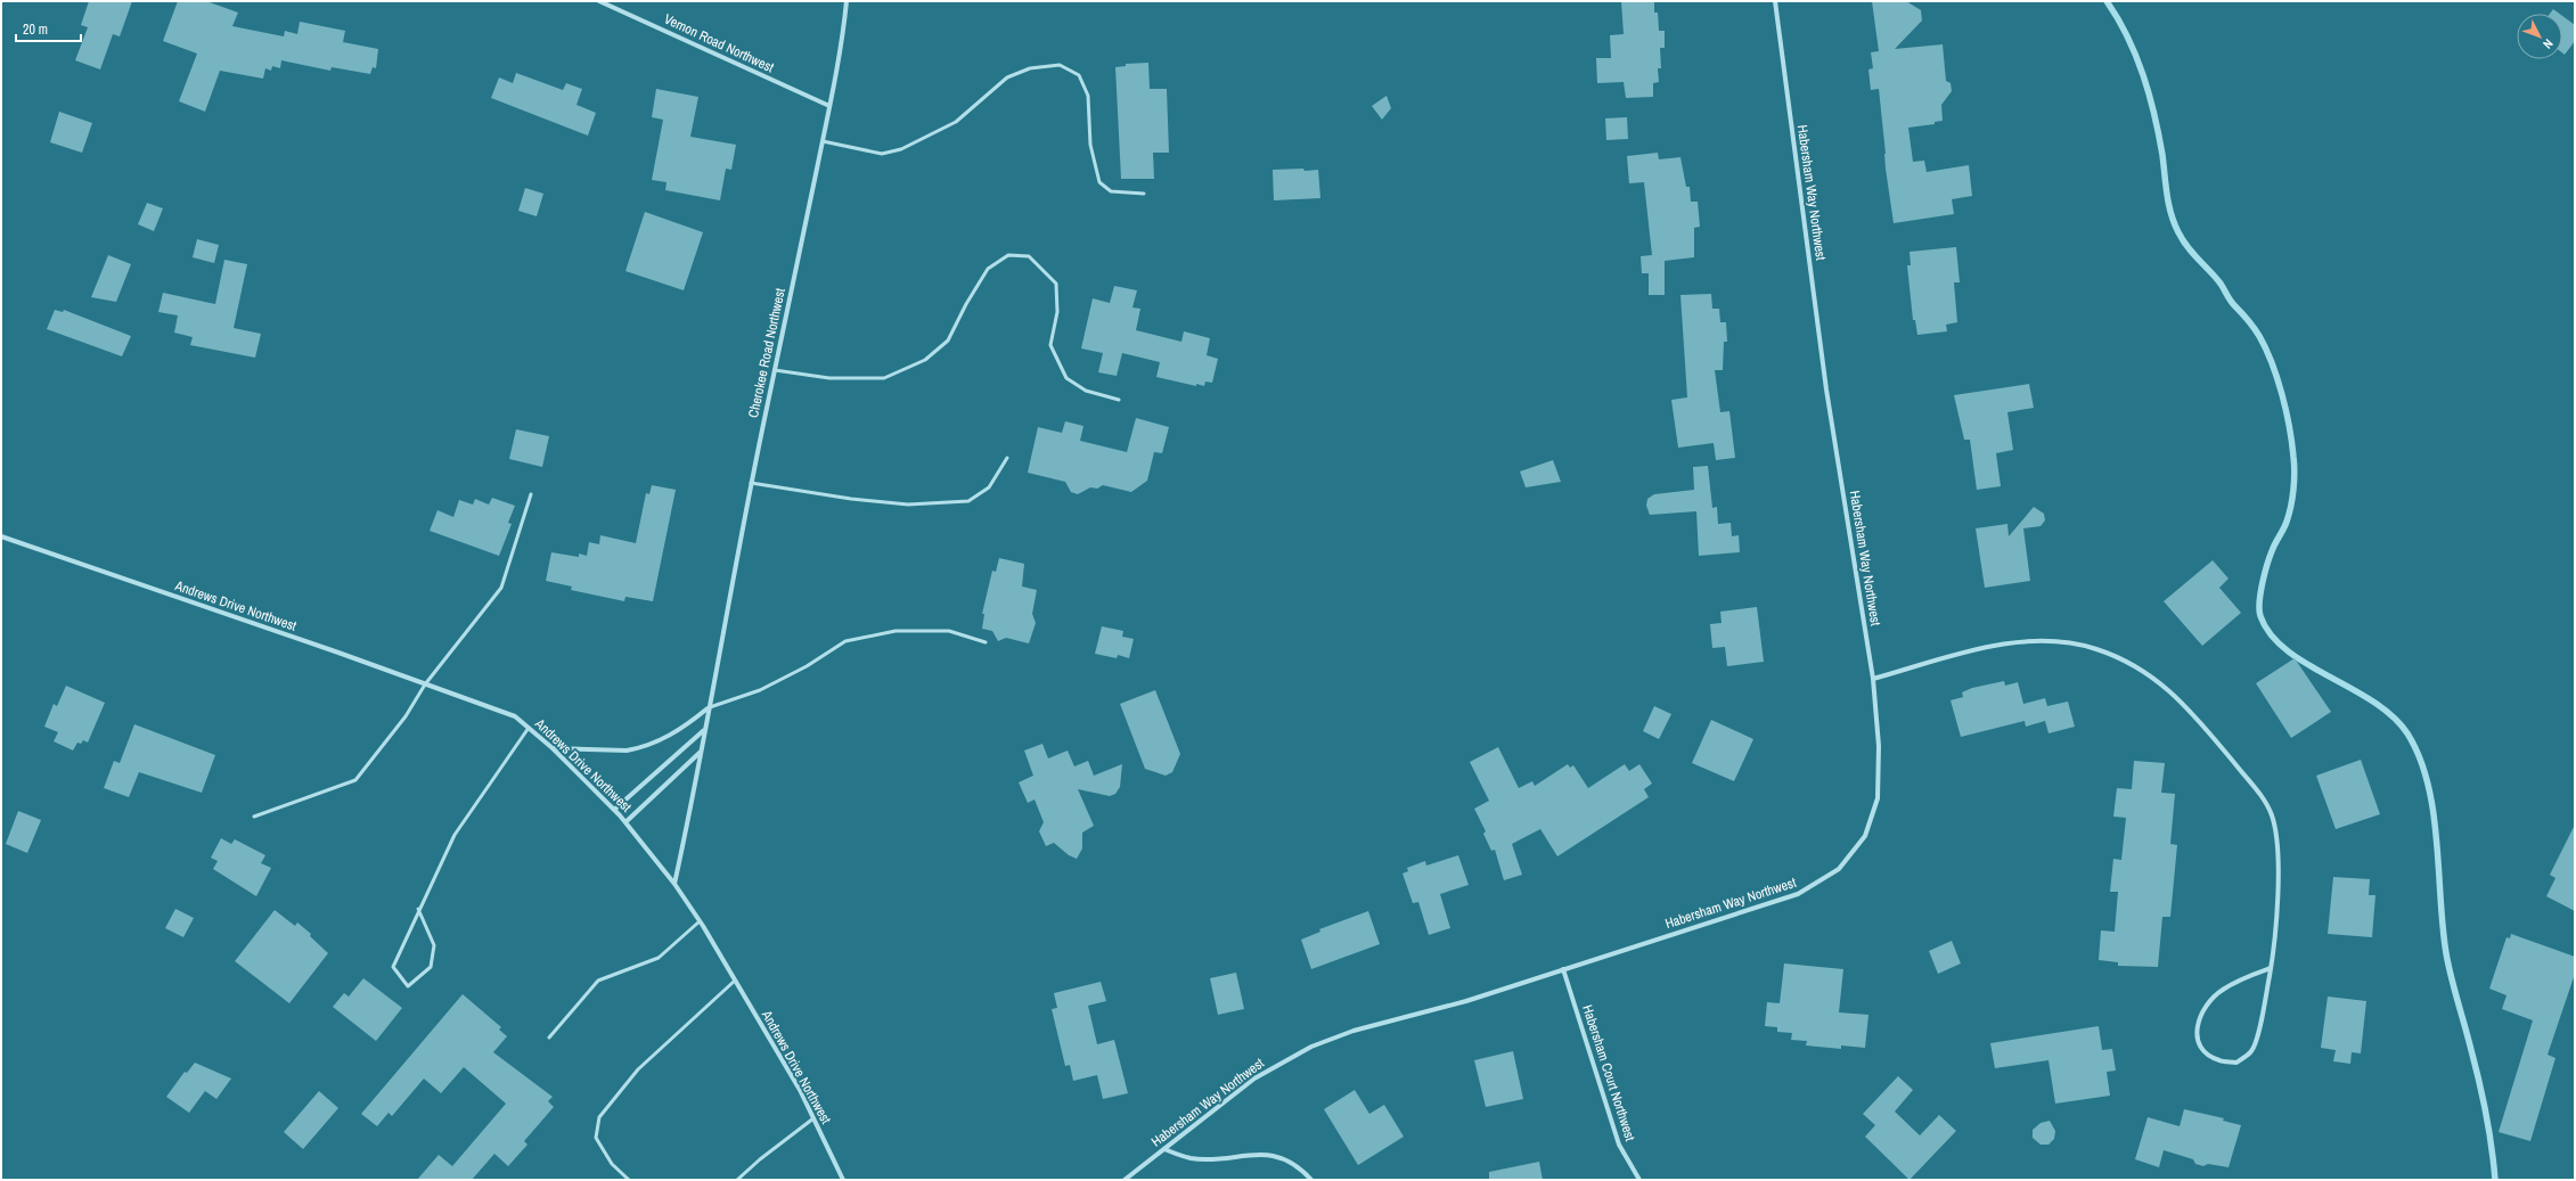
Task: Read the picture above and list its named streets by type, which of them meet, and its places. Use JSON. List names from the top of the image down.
{
  "streets": {
    "street": [
      "Vernon Road Northwest",
      "Habersham Way Northwest",
      "Cherokee Road Northwest",
      "Andrews Drive Northwest",
      "Habersham Court Northwest"
    ]
  },
  "crossings": [
    ["Vernon Road Northwest", "Cherokee Road Northwest"],
    ["Habersham Way Northwest", "Habersham Court Northwest"],
    ["Cherokee Road Northwest", "Andrews Drive Northwest"]
  ],
  "scale_bar": "20 m",
  "north": "bottom right"
}
